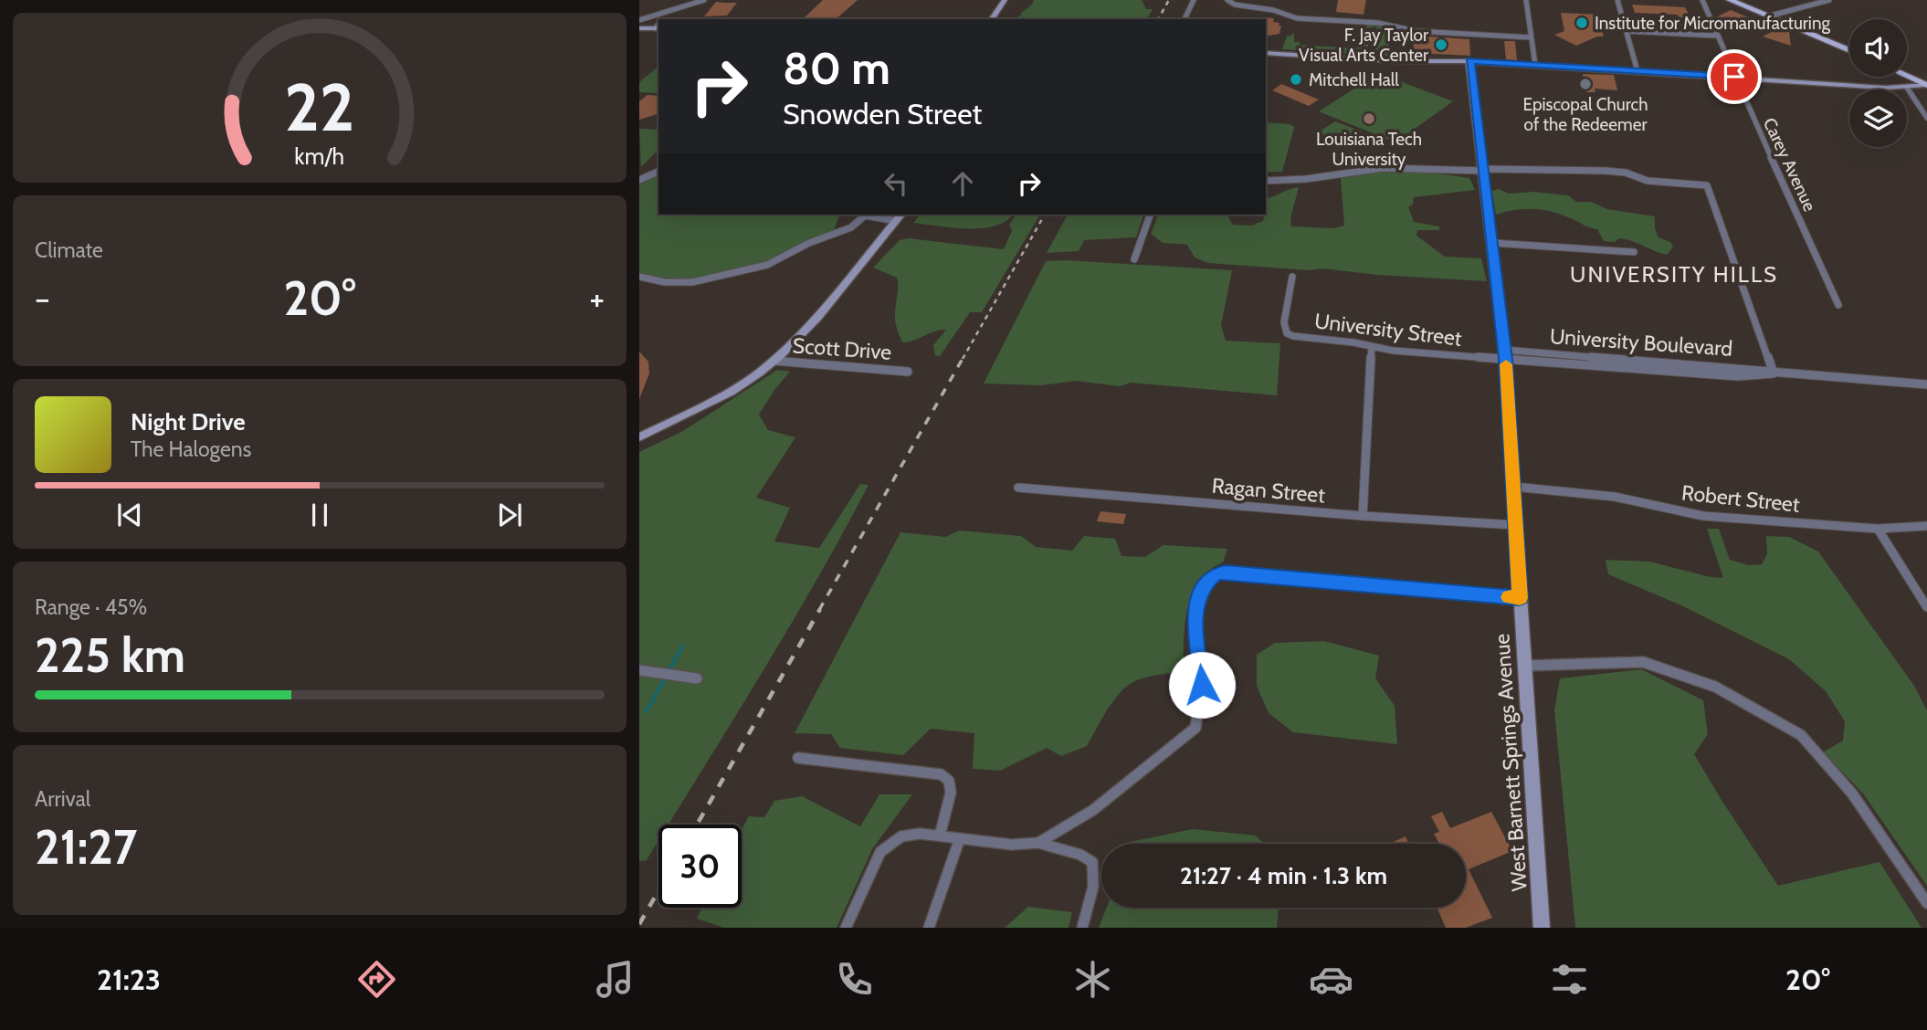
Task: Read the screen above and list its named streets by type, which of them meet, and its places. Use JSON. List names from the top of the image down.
{
  "streets": {
    "main road": ["West Barnett Springs Avenue"],
    "street": [
      "Carey Avenue",
      "University Street",
      "University Boulevard",
      "Scott Drive",
      "Ragan Street",
      "Robert Street"
    ]
  },
  "crossings": [
    ["University Street", "University Boulevard"],
    ["University Street", "West Barnett Springs Avenue"],
    ["University Boulevard", "West Barnett Springs Avenue"],
    ["Ragan Street", "West Barnett Springs Avenue"],
    ["Robert Street", "West Barnett Springs Avenue"]
  ],
  "districts": ["UNIVERSITY HILLS"],
  "places": [
    "Institute for Micromanufacturing",
    "F. Jay Taylor Visual Arts Center",
    "Mitchell Hall",
    "Episcopal Church of the Redeemer",
    "Louisiana Tech University"
  ],
  "page": {
    "turn": ["80 m", "Snowden Street"],
    "tile": [
      "Climate",
      ["Range · 45%", "225 km"],
      ["Arrival", "21:27"]
    ],
    "heat": ["−", "20°", "+"],
    "song": ["Night Drive", "The Halogens"],
    "limit": "30",
    "trip": "21:27 · 4 min · 1.3 km",
    "tabs": ["21:23", "20°"],
    "gauge": ["22", "km/h"]
  }
}
